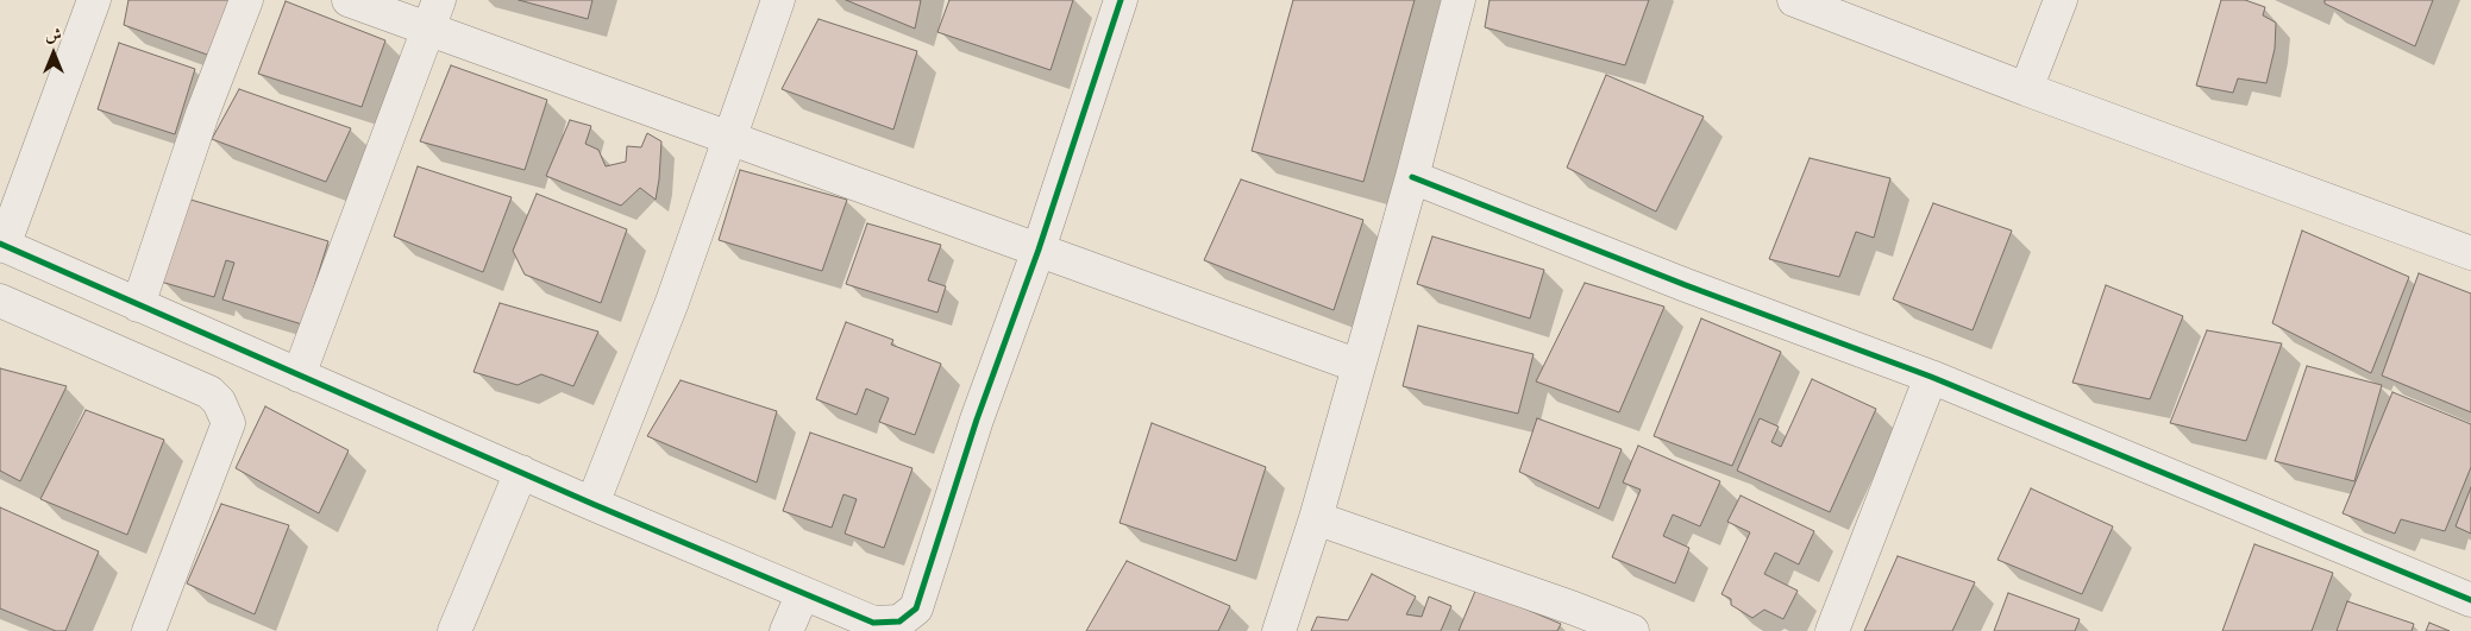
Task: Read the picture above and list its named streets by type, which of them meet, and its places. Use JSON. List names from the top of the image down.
{
  "north": "top"
}
